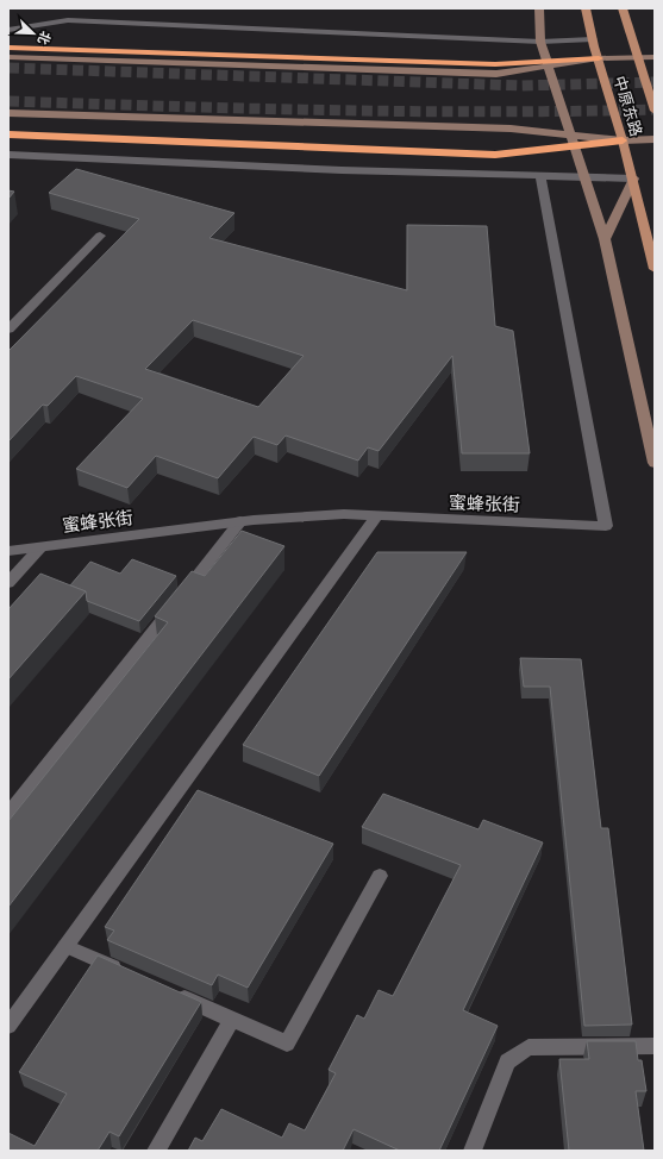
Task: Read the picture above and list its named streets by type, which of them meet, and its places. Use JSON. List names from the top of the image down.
{
  "streets": {
    "main road": ["中原东路"],
    "street": ["蜜蜂张街"]
  },
  "north": "bottom right"
}
